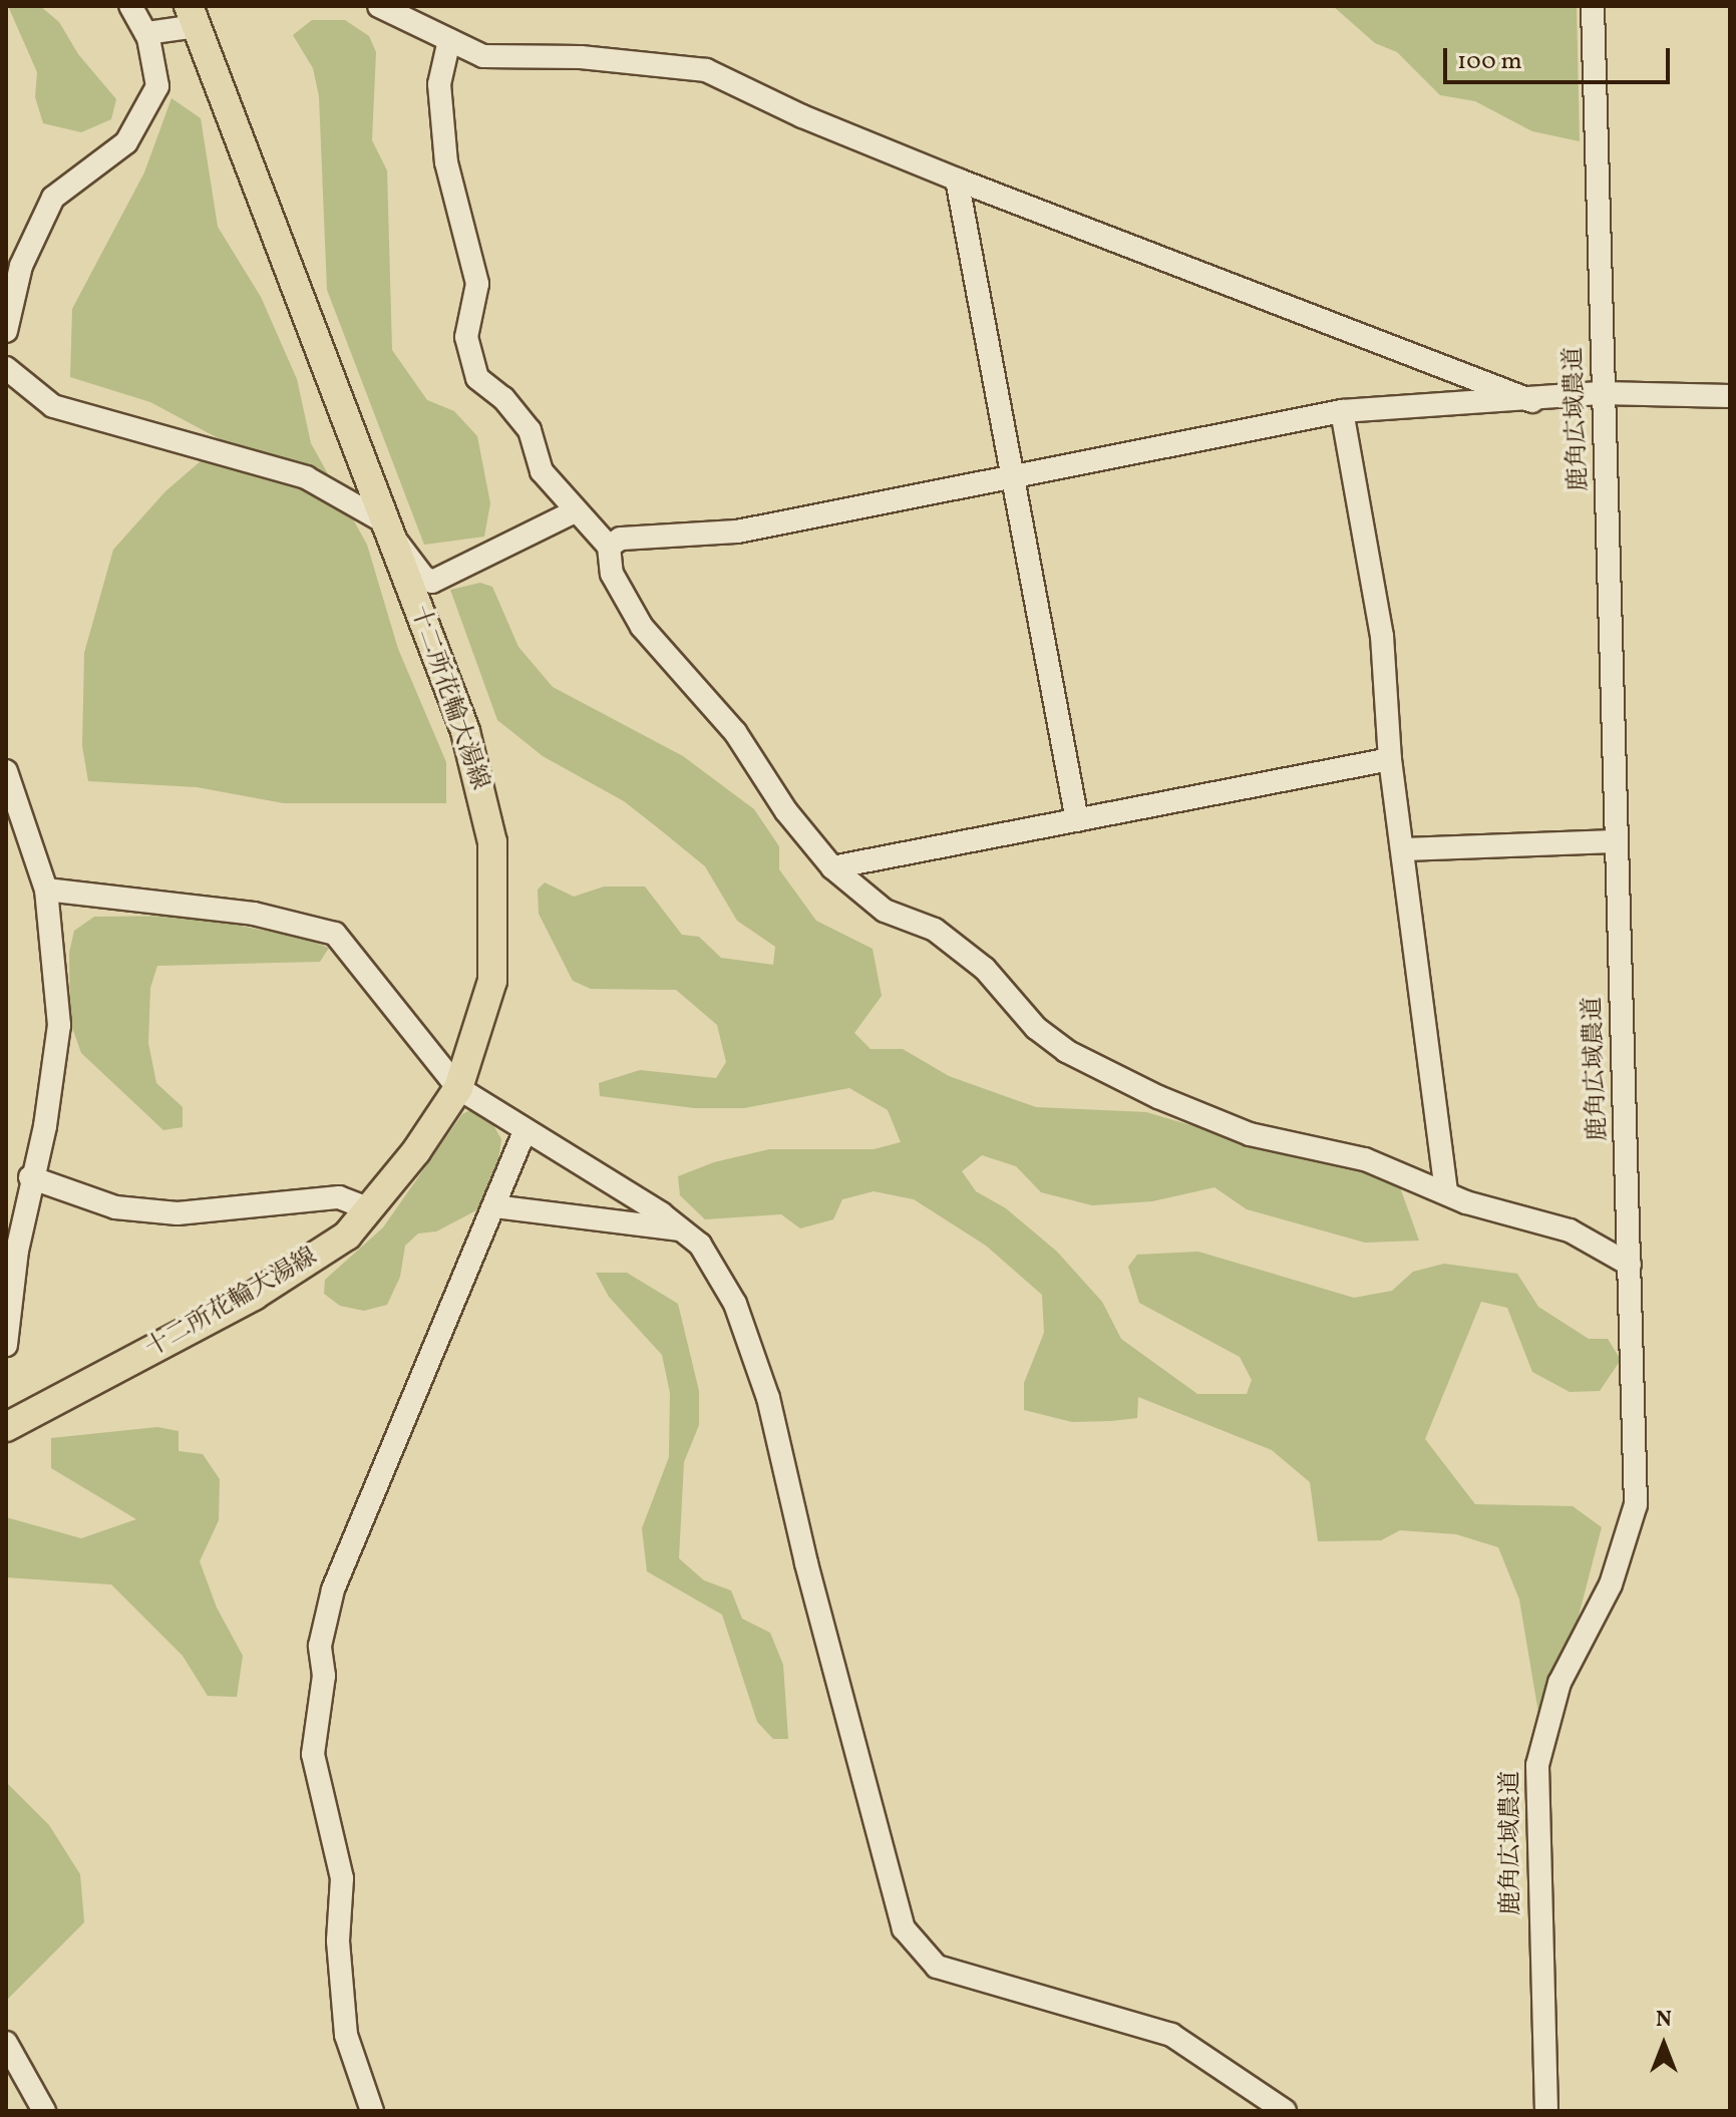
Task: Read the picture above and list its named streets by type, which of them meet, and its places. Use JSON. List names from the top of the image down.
{
  "streets": {
    "main road": ["十二所花輪大湯線"],
    "street": ["鹿角広域農道"]
  },
  "scale_bar": "100 m",
  "north": "top"
}
